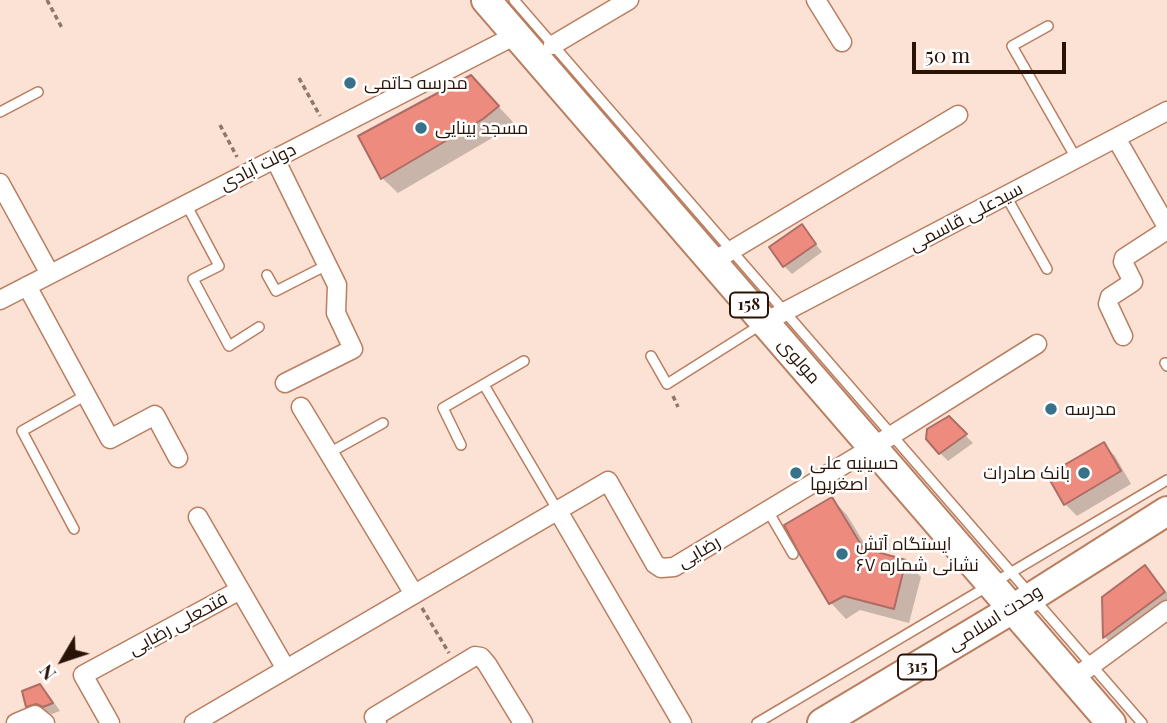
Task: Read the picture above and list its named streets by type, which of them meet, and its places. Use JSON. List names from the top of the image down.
{
  "streets": {
    "main road": [
      "158",
      "مولوی",
      "وحدت اسلامی",
      "315"
    ],
    "street": [
      "دولت آبادی",
      "سیدعلی قاسمی",
      "رضایی",
      "فتحعلی رضایی"
    ]
  },
  "crossings": [
    ["دولت آبادی", "مولوی"],
    ["سیدعلی قاسمی", "مولوی"],
    ["مولوی", "رضایی"],
    ["مولوی", "وحدت اسلامی"]
  ],
  "places": [
    "مدرسه حاتمی",
    "مسجد بینایی",
    "مدرسه",
    "حسینیه علی اصغریها",
    "بانک صادرات",
    "ایستگاه آتش نشانی شماره ۶۷"
  ],
  "scale_bar": "50 m",
  "north": "bottom left"
}
